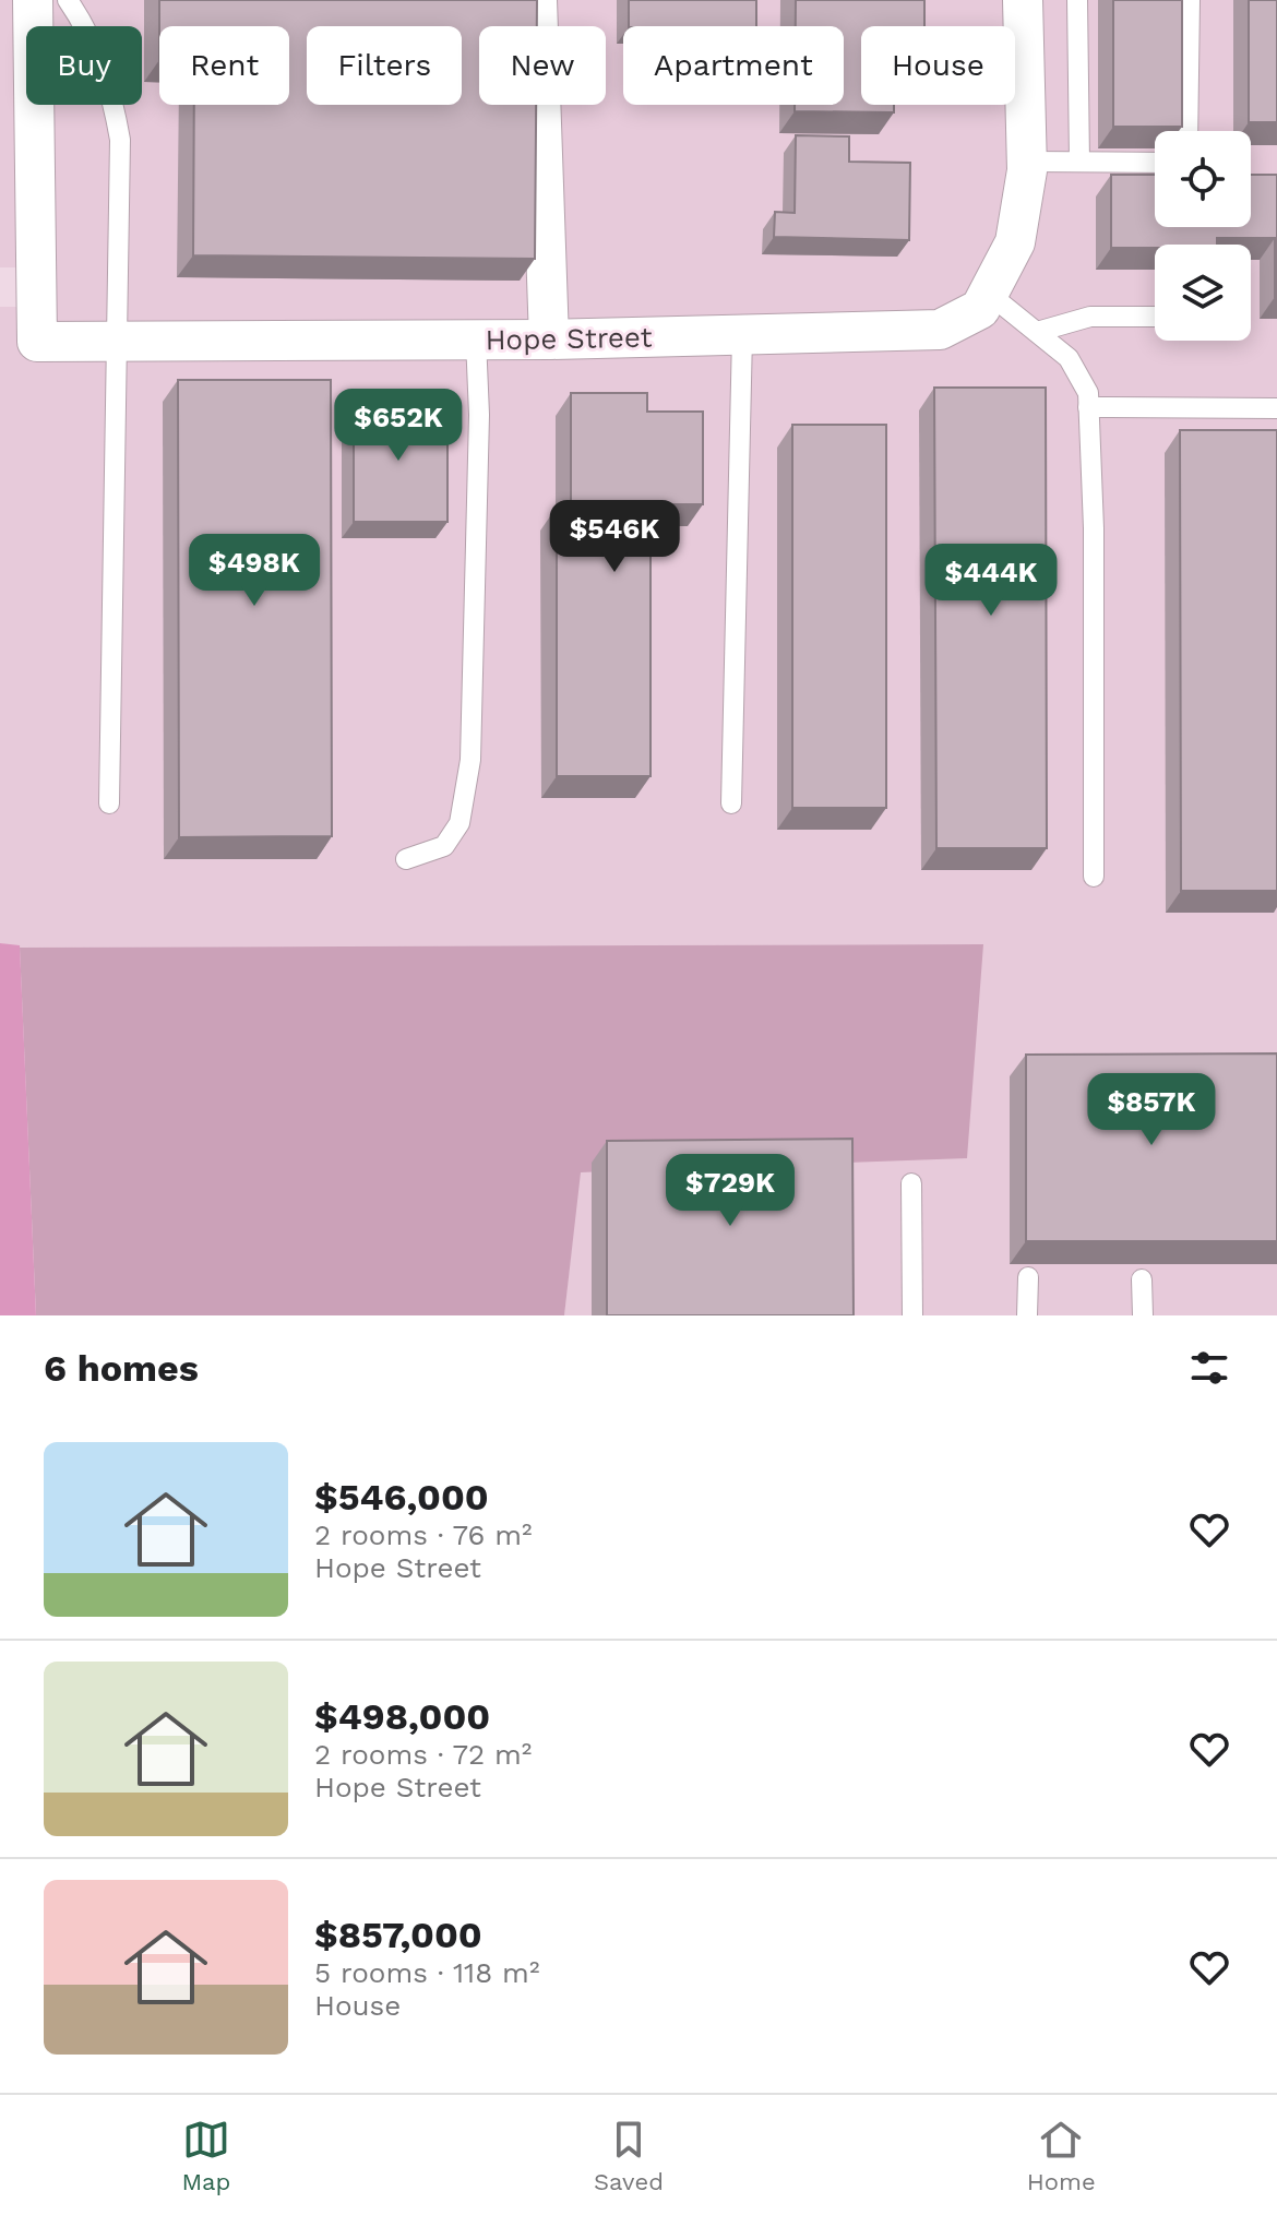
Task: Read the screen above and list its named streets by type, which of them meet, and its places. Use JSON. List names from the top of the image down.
{
  "streets": {
    "street": ["Hope Street"]
  },
  "page": {
    "chip": [
      "Buy",
      "Rent",
      "Filters",
      "New",
      "Apartment",
      "House"
    ],
    "price": [
      "$652K",
      "$546K",
      "$498K",
      "$444K",
      "$857K",
      "$729K"
    ],
    "heading": "6 homes",
    "list": [
      {
        "name": "$546,000",
        "note": "2 rooms · 76 m² · Hope Street"
      },
      {
        "name": "$498,000",
        "note": "2 rooms · 72 m² · Hope Street"
      },
      {
        "name": "$857,000",
        "note": "5 rooms · 118 m² · House"
      }
    ],
    "tabs": ["Map", "Saved", "Home"]
  }
}
